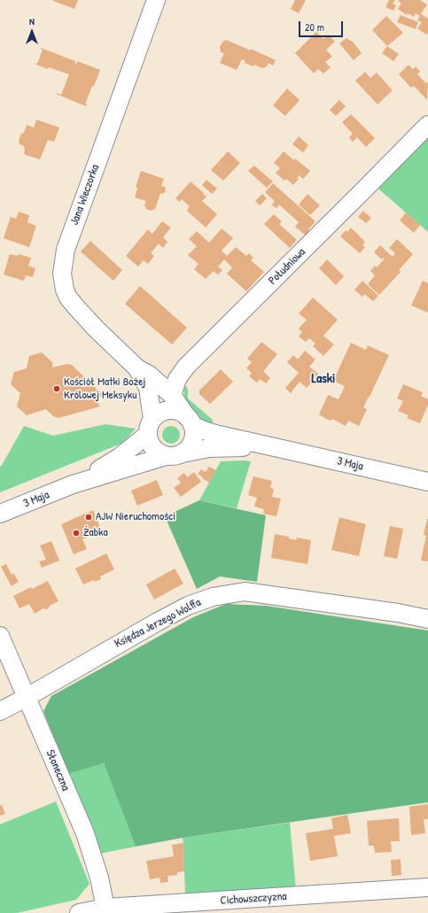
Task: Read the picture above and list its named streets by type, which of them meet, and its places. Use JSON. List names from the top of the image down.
{
  "streets": {
    "street": [
      "Jana Wieczorka",
      "Południowa",
      "3 Maja",
      "Księdza Jerzego Wolffa",
      "Słoneczna",
      "Cichowszczyzna"
    ]
  },
  "crossings": [
    ["Jana Wieczorka", "Południowa"],
    ["Jana Wieczorka", "3 Maja"],
    ["Księdza Jerzego Wolffa", "Słoneczna"],
    ["Słoneczna", "Cichowszczyzna"]
  ],
  "districts": ["Laski"],
  "places": ["Kościół Matki Bożej Królowej Meksyku", "AJW Nieruchomości", "Żabka"],
  "scale_bar": "20 m",
  "north": "top"
}
